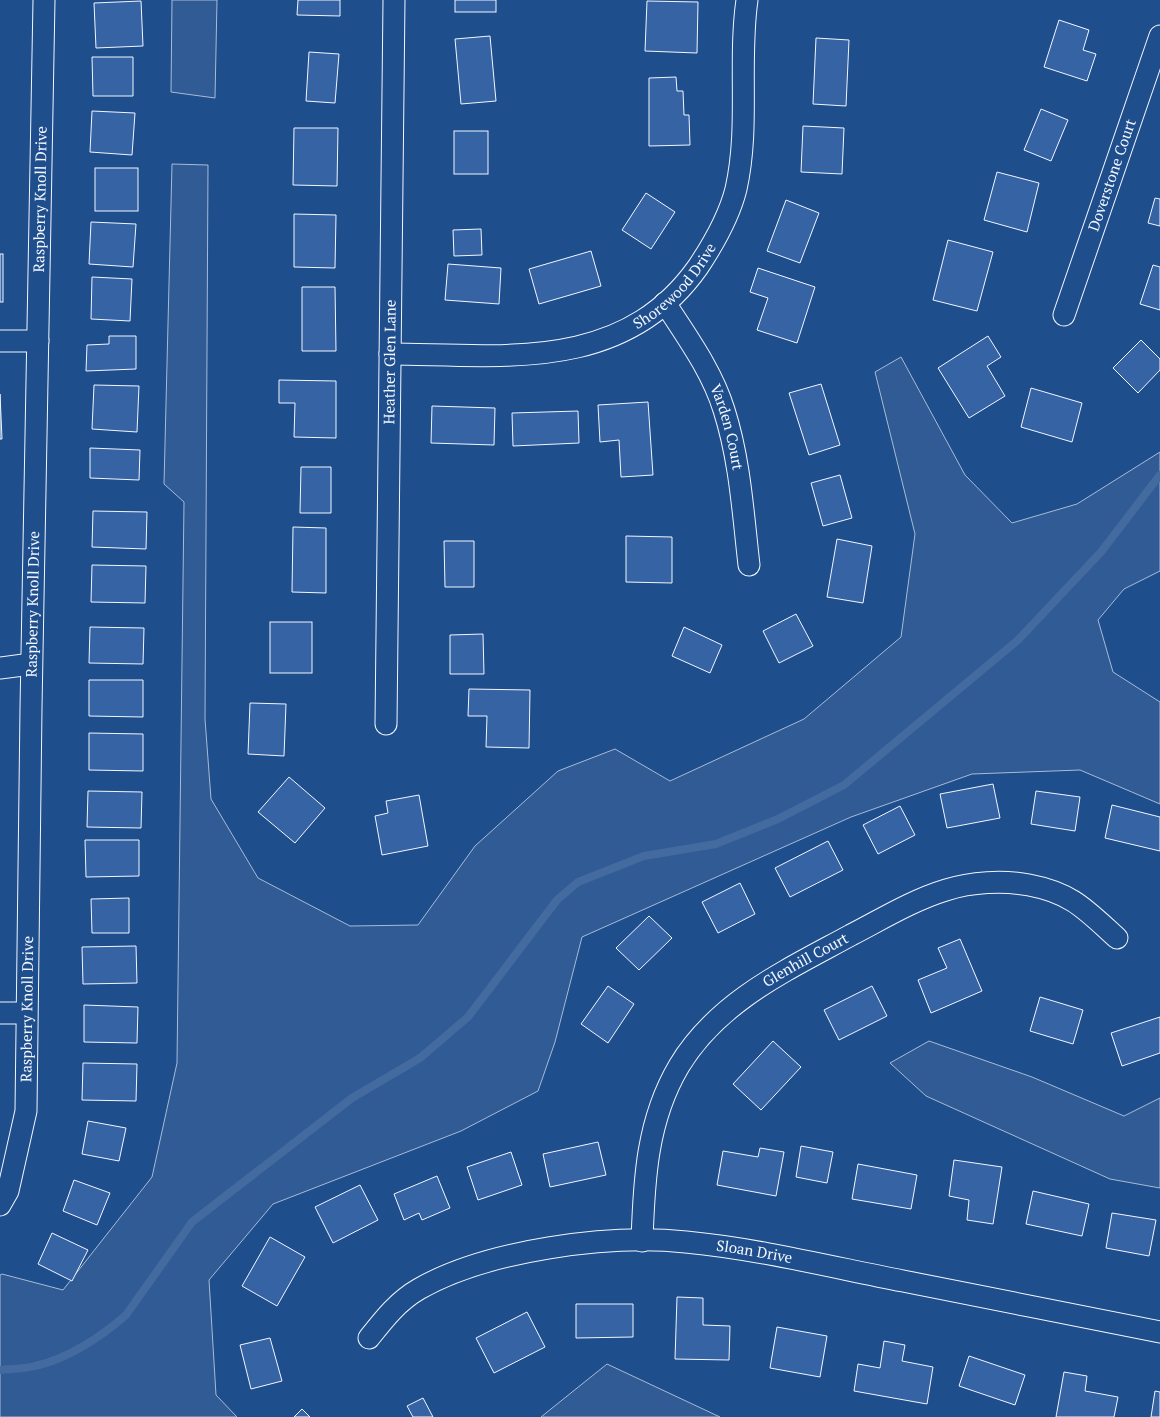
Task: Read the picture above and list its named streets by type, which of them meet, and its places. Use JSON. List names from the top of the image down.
{
  "streets": {
    "street": [
      "Doverstone Court",
      "Raspberry Knoll Drive",
      "Shorewood Drive",
      "Heather Glen Lane",
      "Varden Court",
      "Glenhill Court",
      "Sloan Drive"
    ]
  },
  "crossings": [
    ["Shorewood Drive", "Heather Glen Lane"],
    ["Shorewood Drive", "Varden Court"],
    ["Glenhill Court", "Sloan Drive"]
  ]
}
